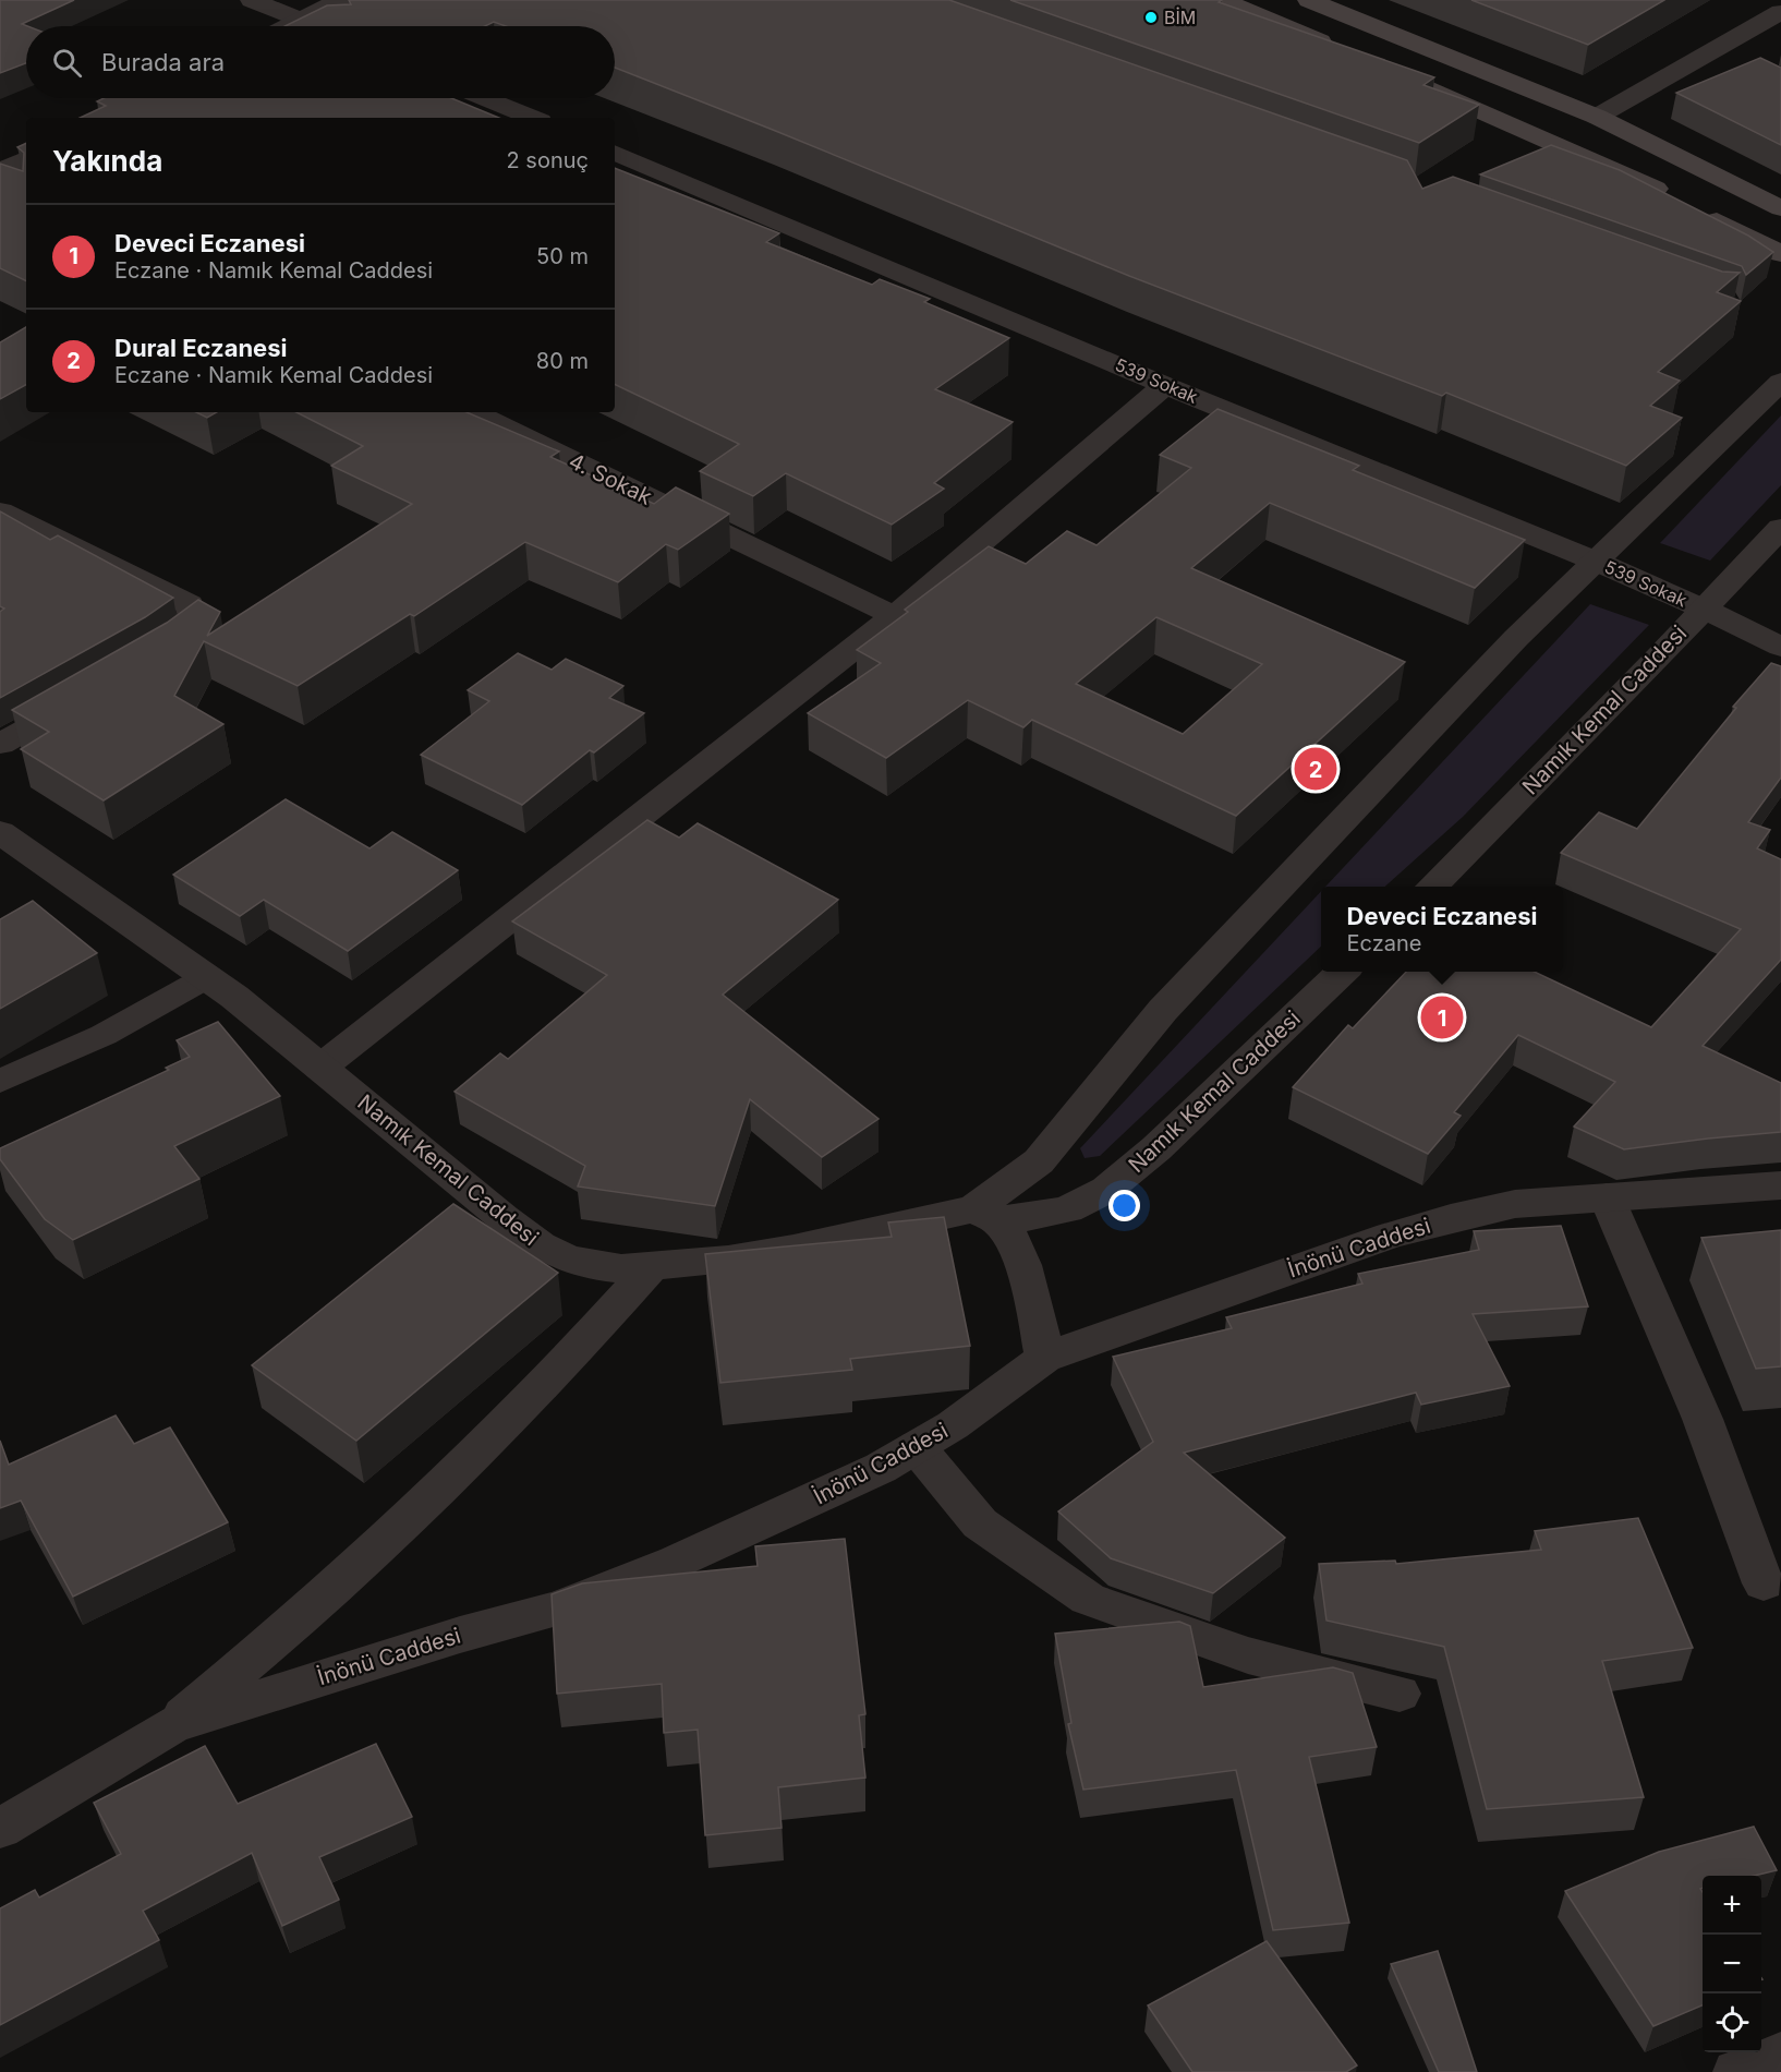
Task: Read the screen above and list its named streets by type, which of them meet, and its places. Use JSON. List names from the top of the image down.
{
  "streets": {
    "street": [
      "539 Sokak",
      "4. Sokak",
      "Namık Kemal Caddesi",
      "İnönü Caddesi"
    ]
  },
  "crossings": [
    ["539 Sokak", "Namık Kemal Caddesi"]
  ],
  "places": ["BİM"],
  "page": {
    "search": "Burada ara",
    "heading": ["Yakında", "2 sonuç"],
    "list": [
      {
        "mark": "1",
        "name": "Deveci Eczanesi",
        "note": "Eczane · Namık Kemal Caddesi",
        "value": "50 m"
      },
      {
        "mark": "2",
        "name": "Dural Eczanesi",
        "note": "Eczane · Namık Kemal Caddesi",
        "value": "80 m"
      }
    ],
    "pins": ["2", "1"],
    "popup": ["Deveci Eczanesi", "Eczane"],
    "map_buttons": ["+", "−"]
  }
}
